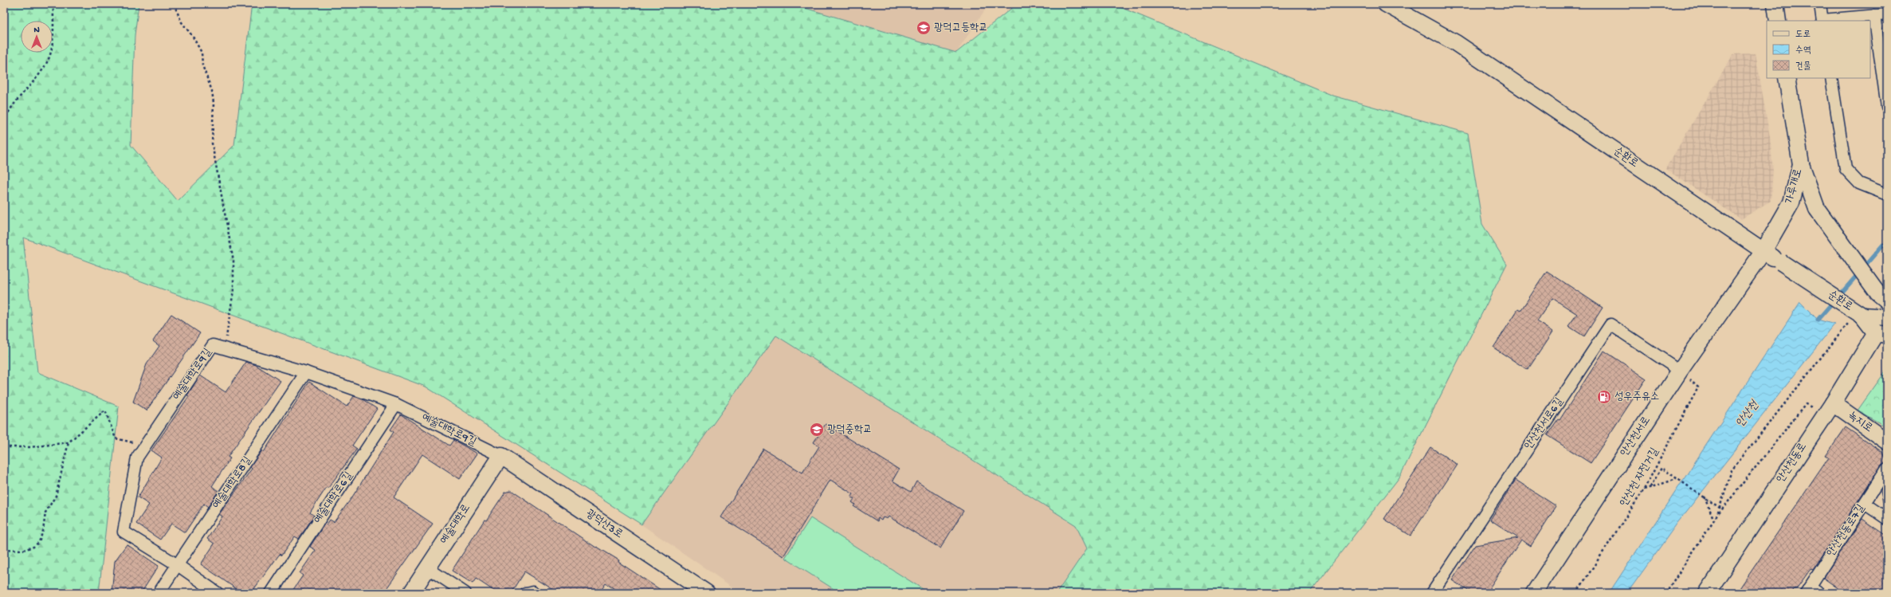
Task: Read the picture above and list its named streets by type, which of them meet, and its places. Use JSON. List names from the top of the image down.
{
  "streets": {
    "street": [
      "순환로",
      "가루개로",
      "예술대학로9길",
      "녹지로",
      "안산천서로6길",
      "안산천서로",
      "안산천동로",
      "예술대학로8길",
      "예술대학로6길",
      "예술대학로",
      "광덕산3로",
      "안산천동로7길"
    ],
    "path": ["안산천 자전거길"]
  },
  "crossings": [
    ["순환로", "가루개로"],
    ["순환로", "안산천서로"],
    ["순환로", "안산천동로"],
    ["가루개로", "안산천서로"],
    ["예술대학로9길", "예술대학로8길"],
    ["예술대학로9길", "예술대학로6길"],
    ["예술대학로9길", "예술대학로"],
    ["예술대학로9길", "광덕산3로"],
    ["녹지로", "안산천동로"],
    ["안산천서로6길", "안산천서로"],
    ["안산천서로6길", "안산천 자전거길"],
    ["안산천서로", "안산천 자전거길"],
    ["예술대학로", "광덕산3로"]
  ],
  "water": ["안산천"],
  "places": {
    "school or university": ["광덕고등학교", "광덕중학교"],
    "fuel station": ["성우주유소"]
  },
  "legend": ["도로", "수역", "건물"],
  "north": "top"
}
